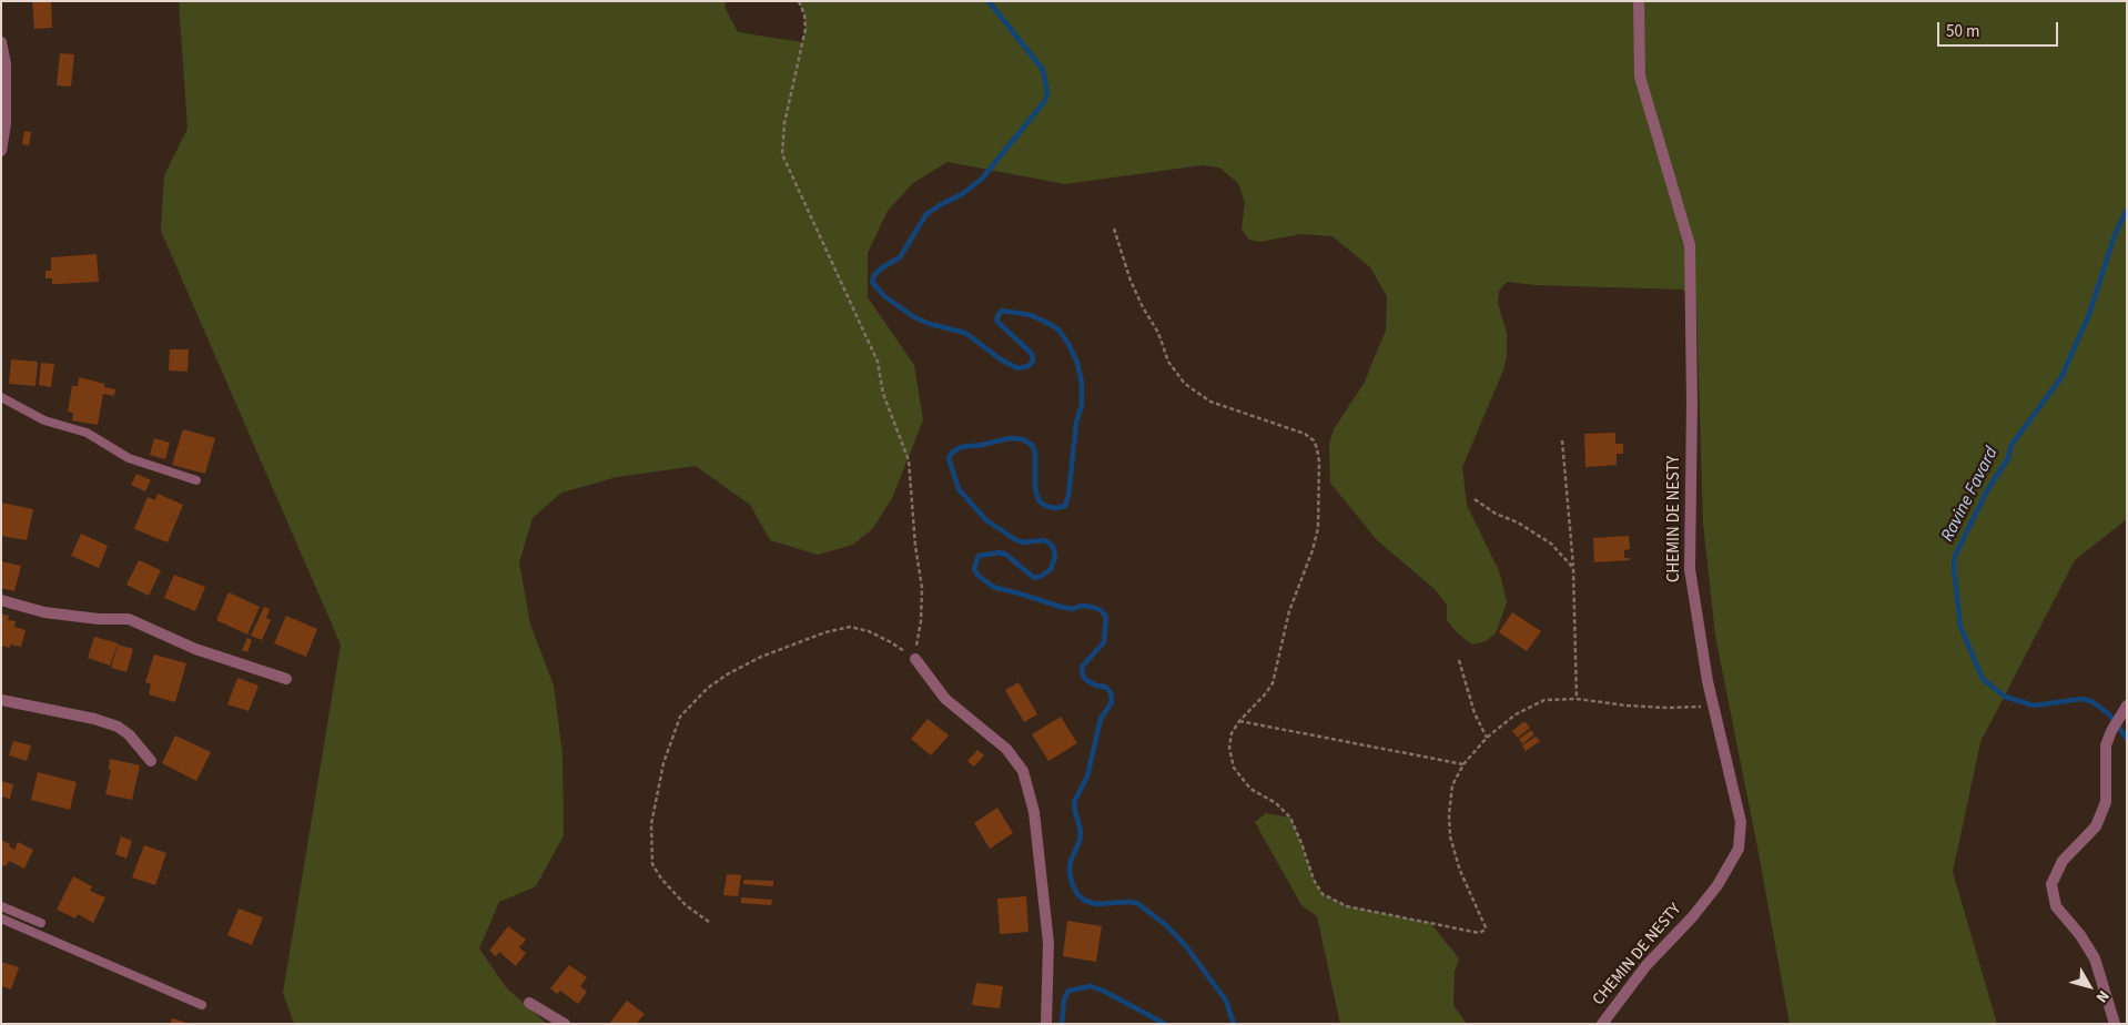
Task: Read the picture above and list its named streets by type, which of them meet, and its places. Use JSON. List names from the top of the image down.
{
  "streets": {
    "street": ["CHEMIN DE NESTY"]
  },
  "water": ["Ravine Favard"],
  "scale_bar": "50 m",
  "north": "bottom right"
}
